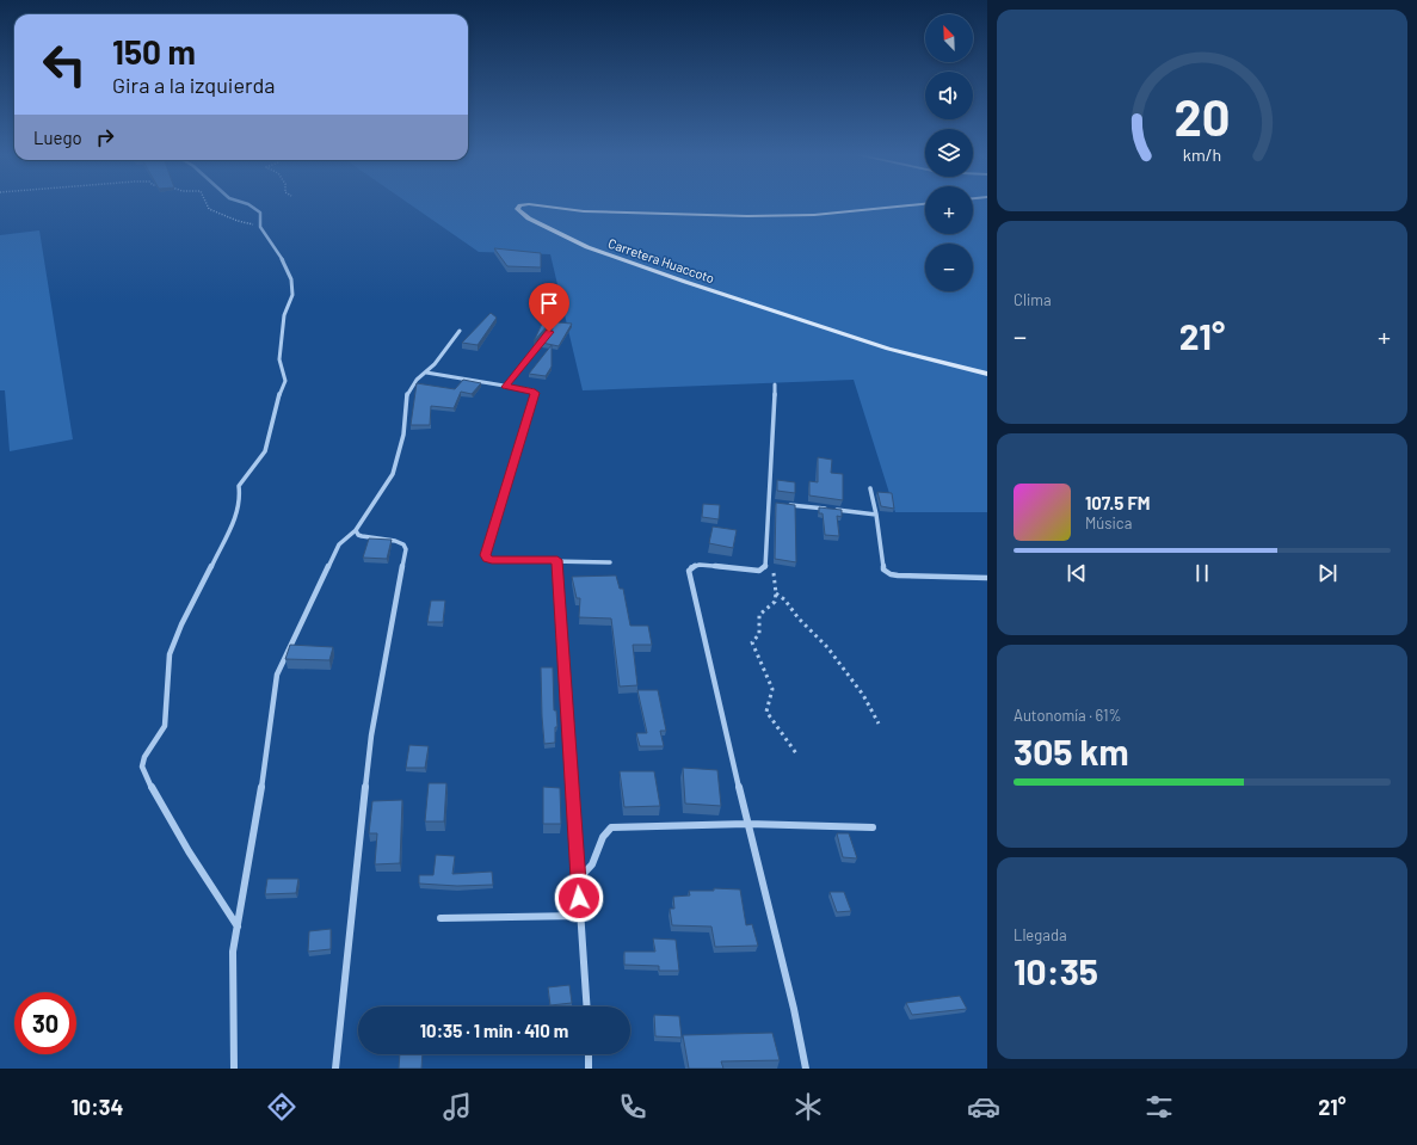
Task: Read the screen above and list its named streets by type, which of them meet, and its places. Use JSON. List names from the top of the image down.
{
  "streets": {
    "street": ["Carretera Huaccoto"]
  },
  "north": "top left",
  "page": {
    "map_buttons": ["+", "−"],
    "turn": ["150 m", "Gira a la izquierda"],
    "then": "Luego",
    "tile": [
      "Clima",
      ["Autonomía · 61%", "305 km"],
      ["Llegada", "10:35"]
    ],
    "heat": ["−", "21°", "+"],
    "song": ["107.5 FM", "Música"],
    "limit": "30",
    "trip": "10:35 · 1 min · 410 m",
    "tabs": ["10:34", "21°"],
    "gauge": ["20", "km/h"]
  }
}
